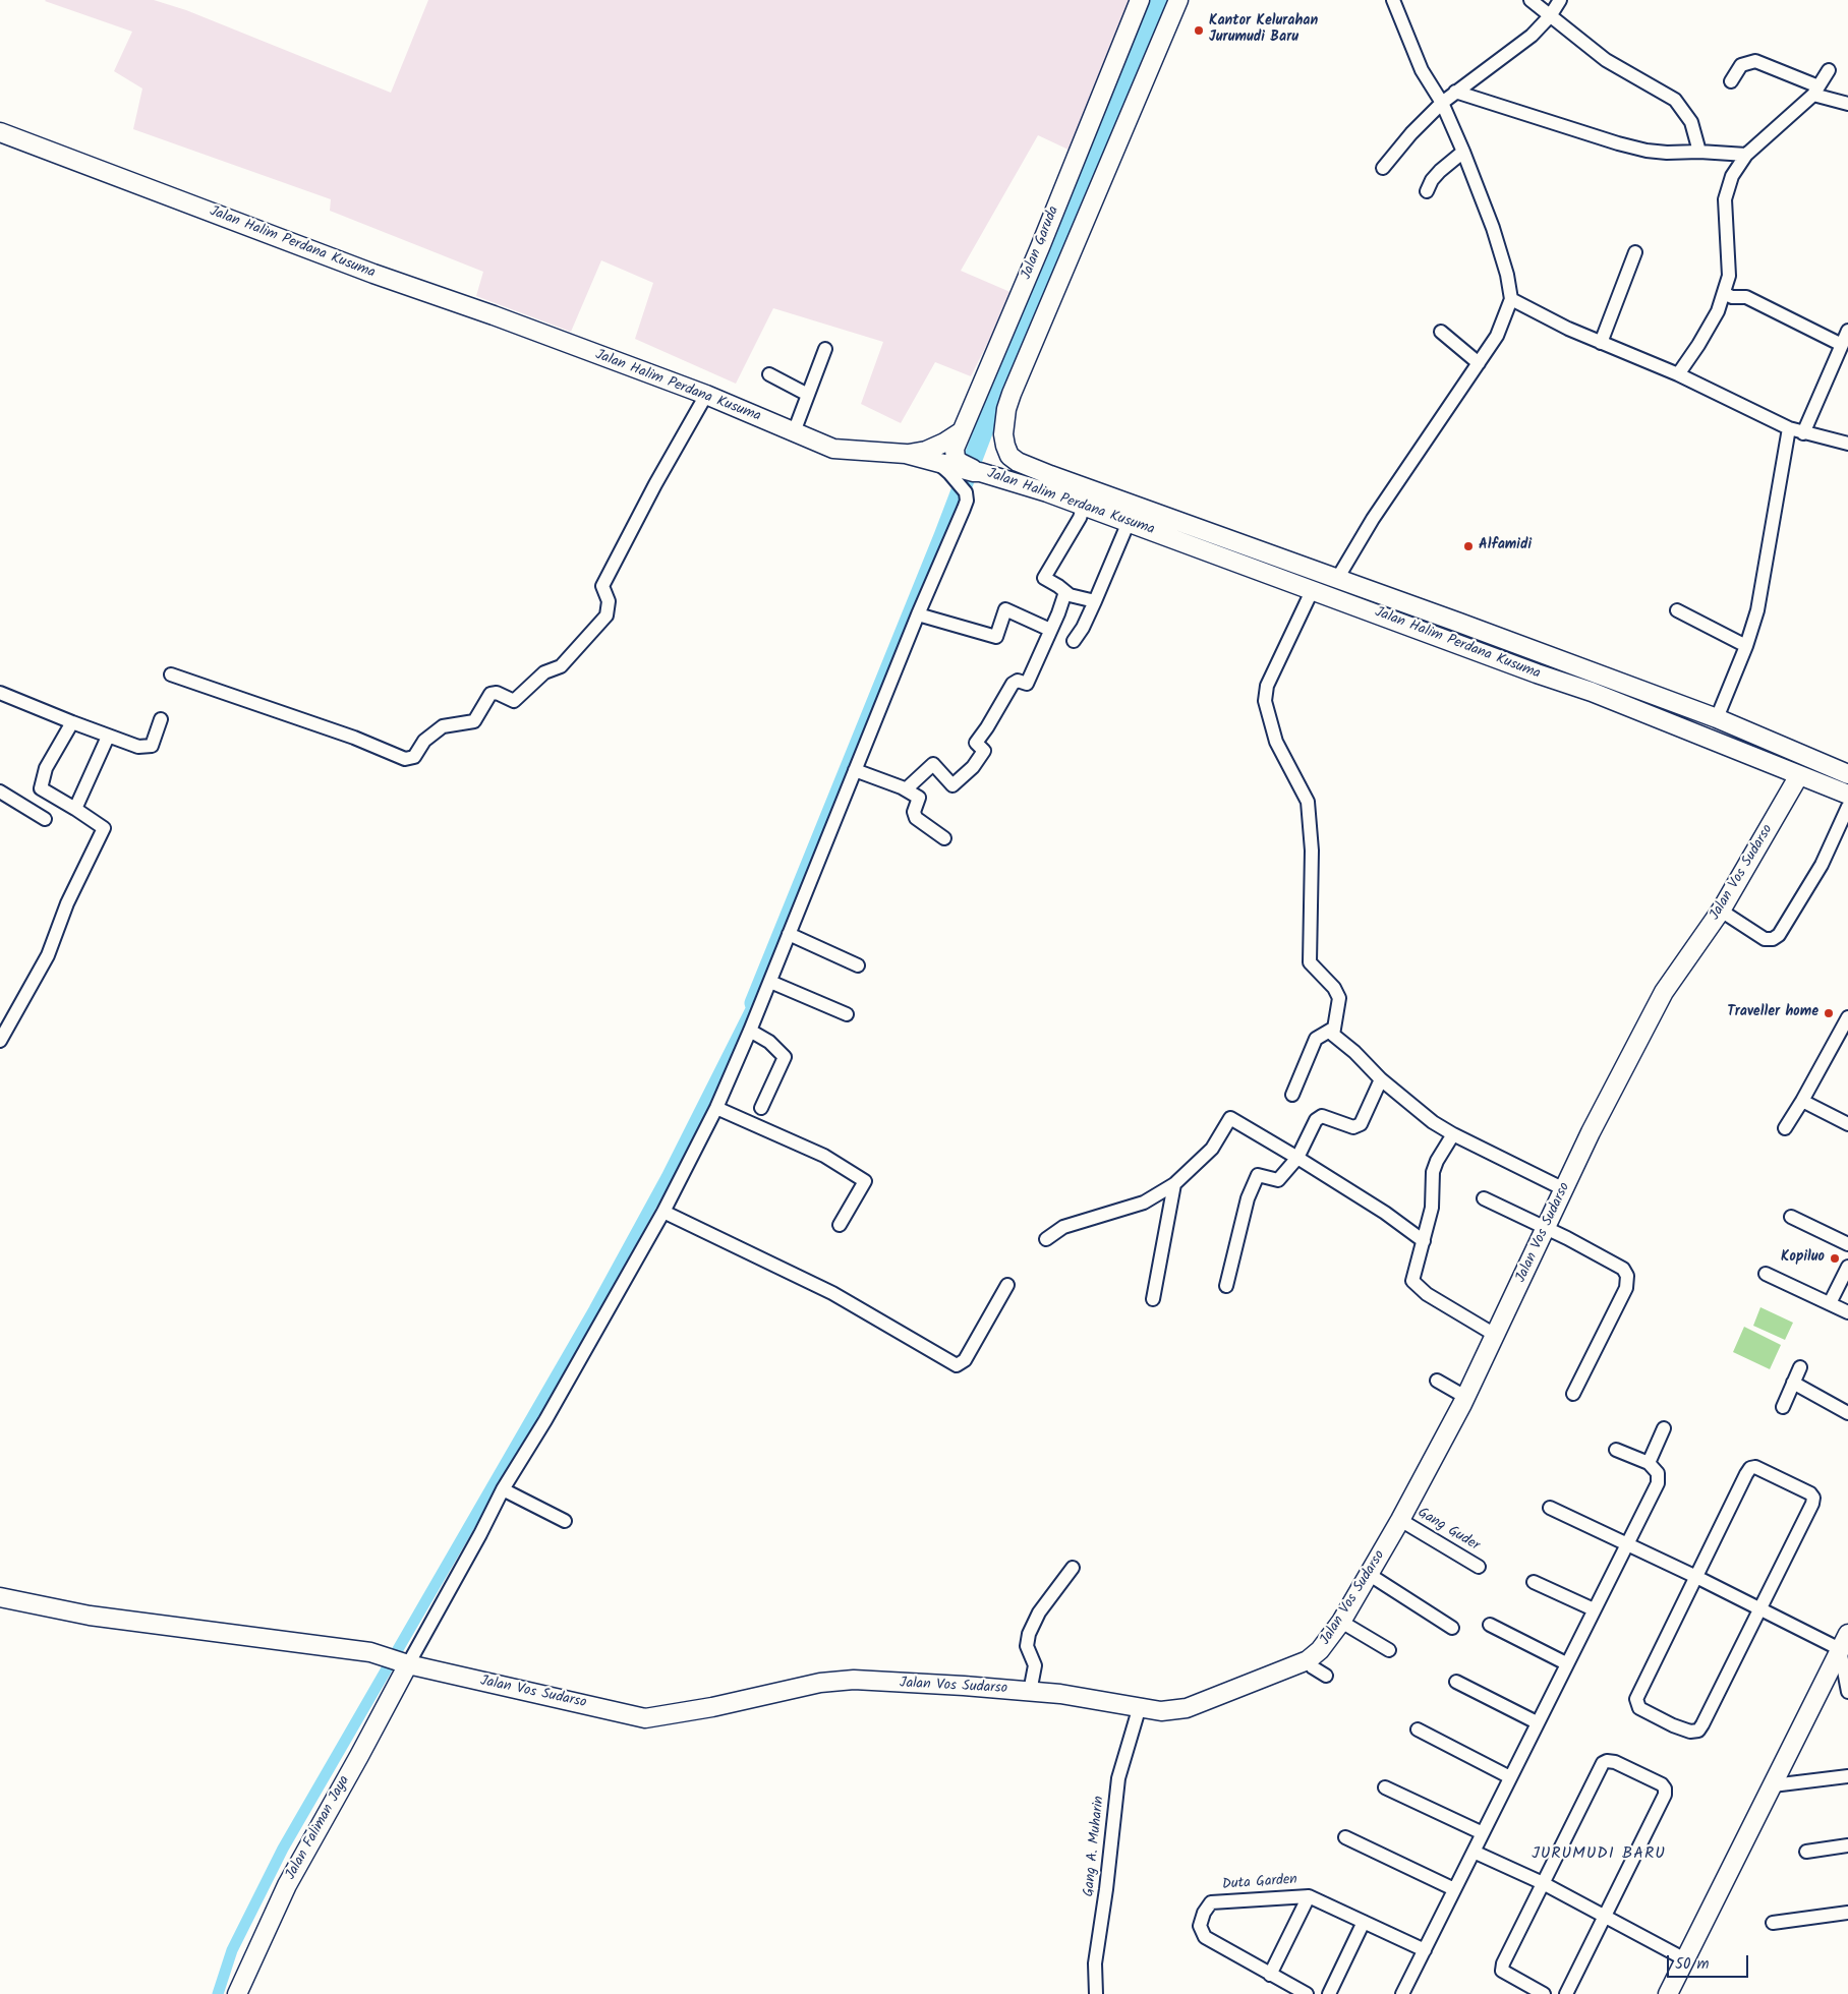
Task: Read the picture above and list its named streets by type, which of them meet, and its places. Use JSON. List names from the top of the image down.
{
  "streets": {
    "main road": [
      "Jalan Halim Perdana Kusuma",
      "Jalan Garuda",
      "Jalan Vos Sudarso",
      "Jalan Faliman Jaya"
    ],
    "street": ["Gang Guder", "Gang A. Muharin", "Duta Garden"]
  },
  "crossings": [
    ["Jalan Halim Perdana Kusuma", "Jalan Garuda"],
    ["Jalan Halim Perdana Kusuma", "Jalan Vos Sudarso"],
    ["Jalan Vos Sudarso", "Gang Guder"],
    ["Jalan Vos Sudarso", "Jalan Faliman Jaya"],
    ["Jalan Vos Sudarso", "Gang A. Muharin"]
  ],
  "districts": ["JURUMUDI BARU"],
  "places": [
    "Kantor Kelurahan Jurumudi Baru",
    "Alfamidi",
    "Traveller home",
    "Kopiluo"
  ],
  "scale_bar": "50 m"
}
